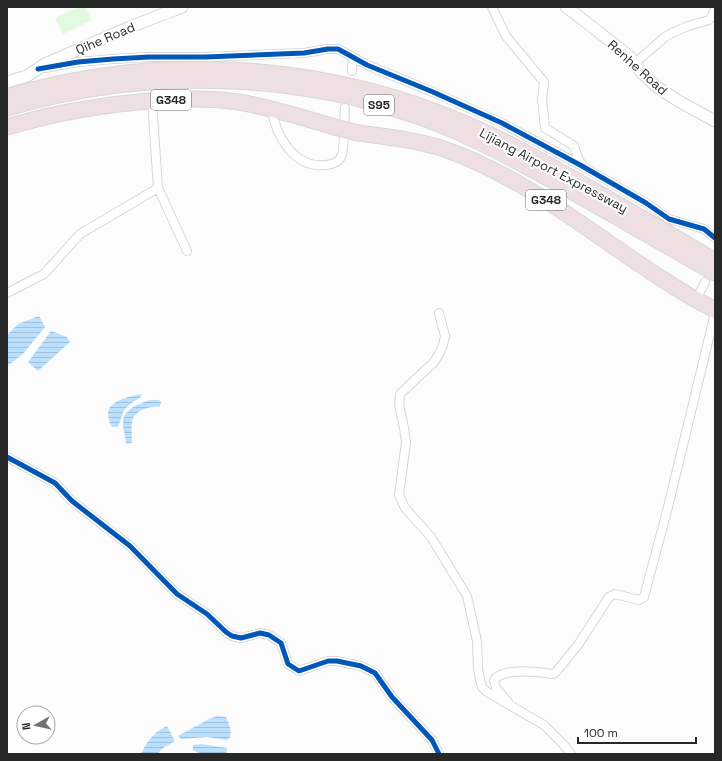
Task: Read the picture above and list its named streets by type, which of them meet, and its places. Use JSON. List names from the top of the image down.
{
  "streets": {
    "highway": ["G348", "S95", "Lijiang Airport Expressway"],
    "street": ["Qihe Road", "Renhe Road"]
  },
  "scale_bar": "100 m",
  "north": "left"
}
